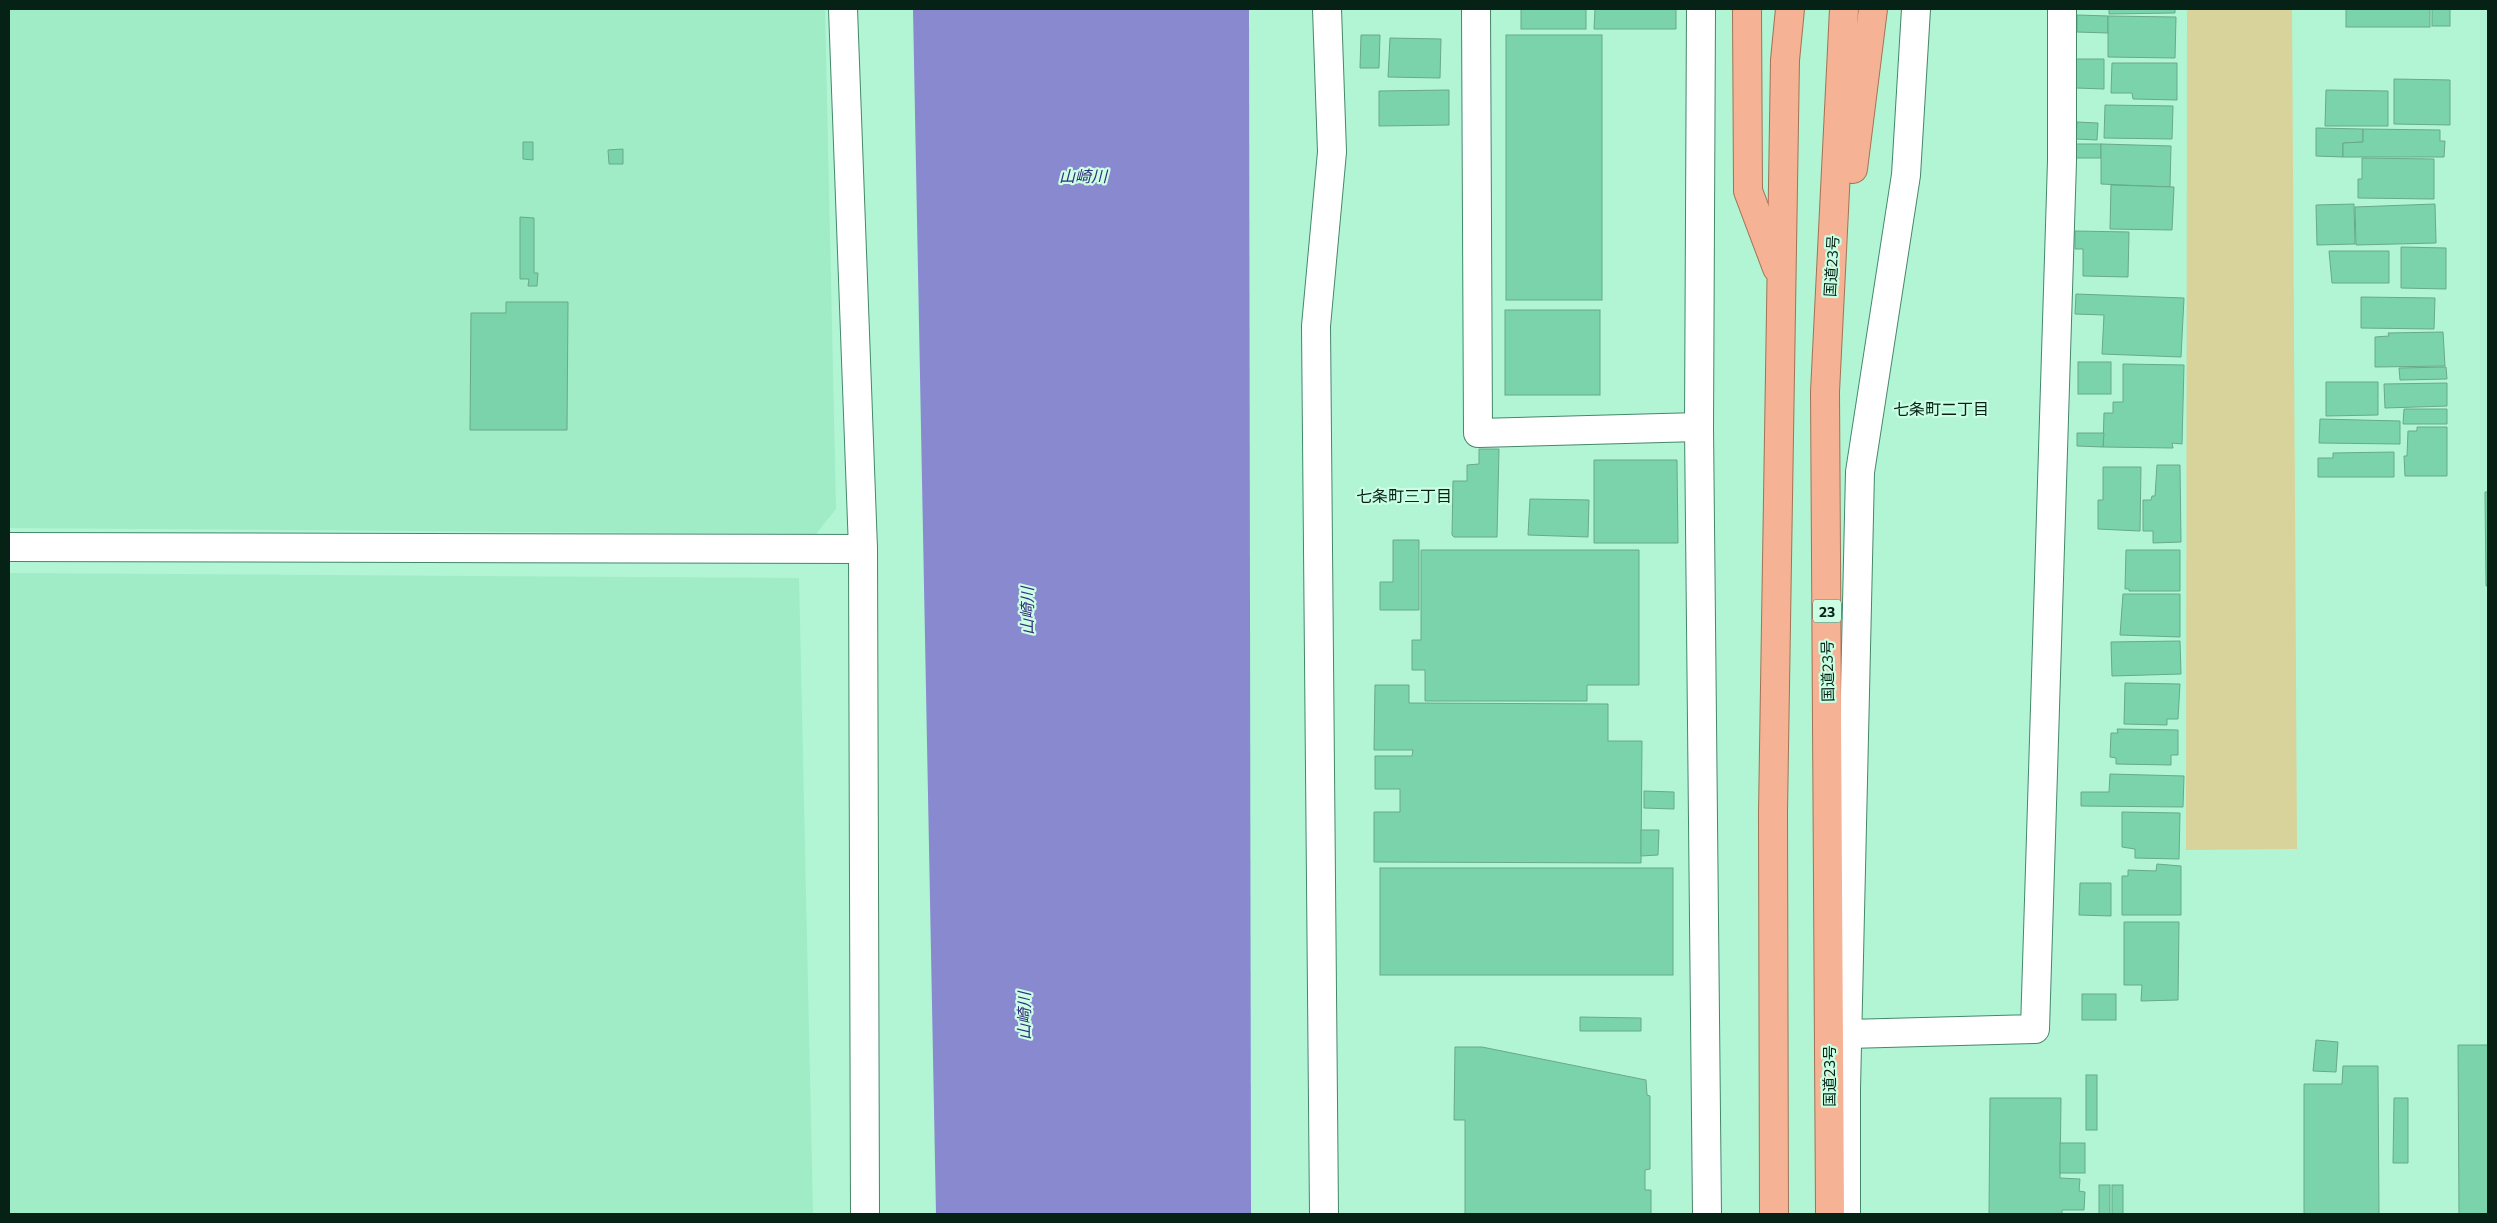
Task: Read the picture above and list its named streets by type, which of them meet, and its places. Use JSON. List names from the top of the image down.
{
  "streets": {
    "highway": ["国道23号", "23"]
  },
  "districts": ["七条町二丁目", "七条町三丁目"],
  "water": ["山崎川"]
}
